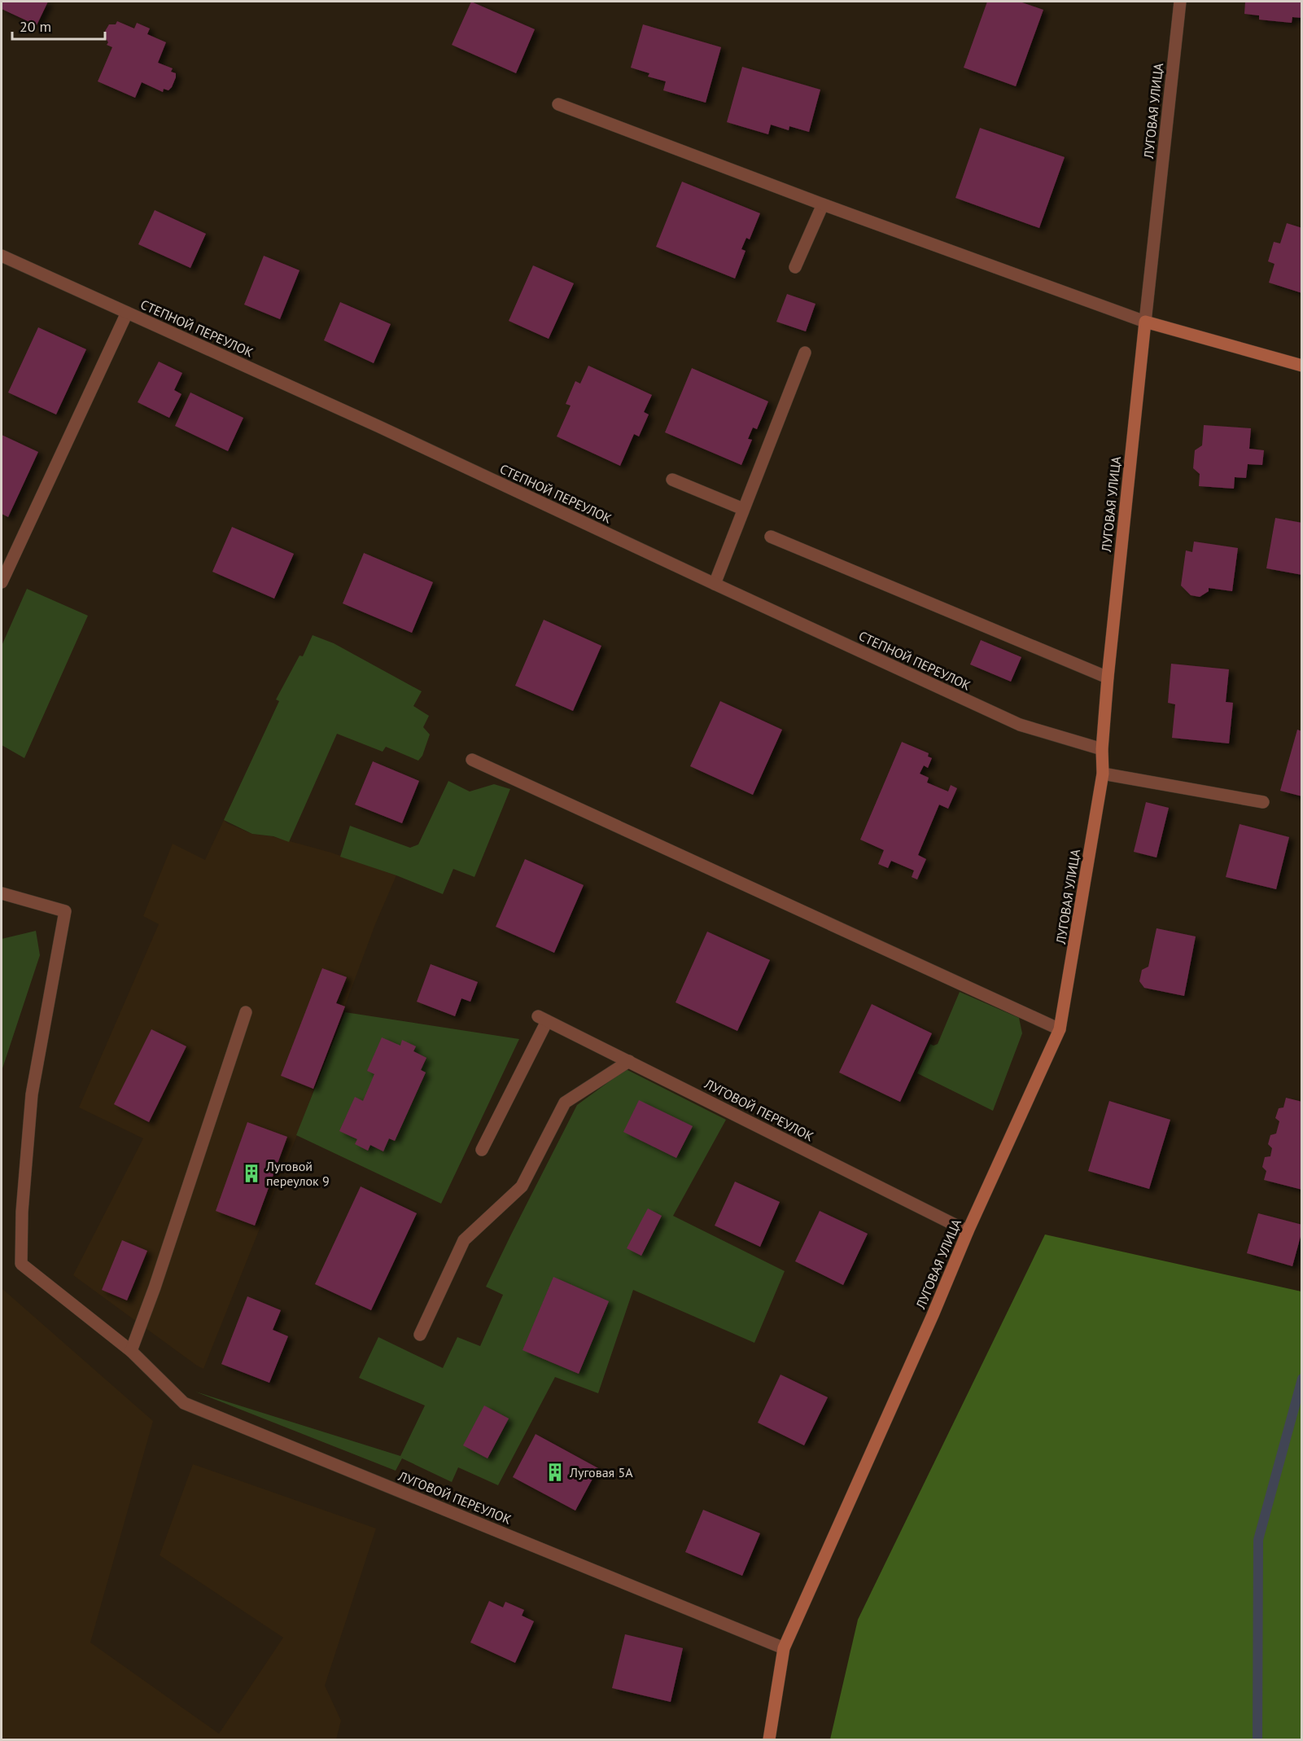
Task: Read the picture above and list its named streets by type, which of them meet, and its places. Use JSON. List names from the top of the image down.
{
  "streets": {
    "street": ["ЛУГОВАЯ УЛИЦА", "СТЕПНОЙ ПЕРЕУЛОК", "ЛУГОВОЙ ПЕРЕУЛОК"]
  },
  "crossings": [
    ["ЛУГОВАЯ УЛИЦА", "СТЕПНОЙ ПЕРЕУЛОК"],
    ["ЛУГОВАЯ УЛИЦА", "ЛУГОВОЙ ПЕРЕУЛОК"]
  ],
  "places": {
    "building": ["Луговой переулок 9", "Луговая 5А"]
  },
  "scale_bar": "20 m"
}
